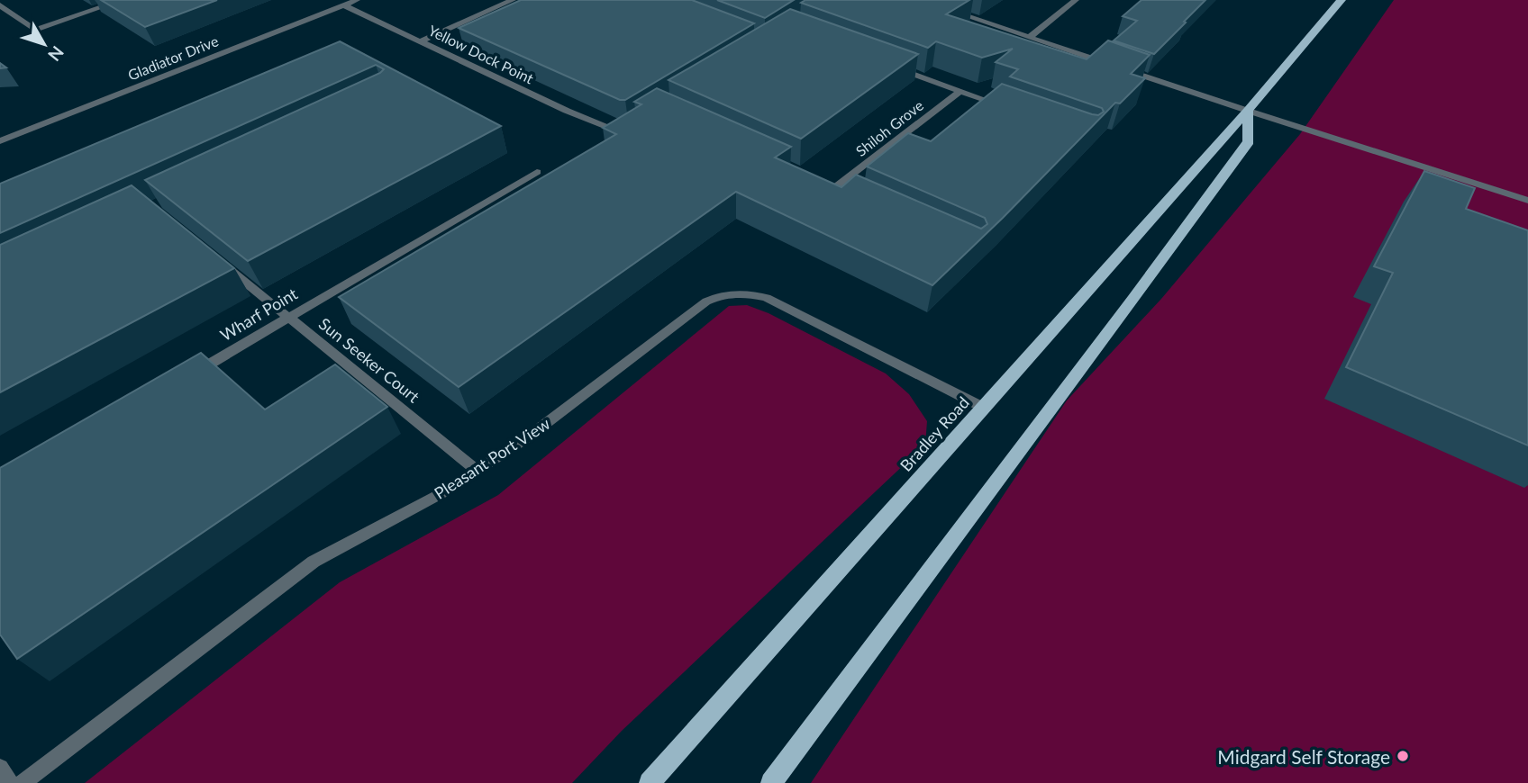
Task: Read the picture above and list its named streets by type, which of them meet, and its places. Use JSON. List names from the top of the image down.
{
  "streets": {
    "main road": ["Bradley Road"],
    "street": [
      "Yellow Dock Point",
      "Gladiator Drive",
      "Shiloh Grove",
      "Wharf Point",
      "Sun Seeker Court",
      "Pleasant Port View"
    ]
  },
  "crossings": [
    ["Yellow Dock Point", "Gladiator Drive"],
    ["Wharf Point", "Sun Seeker Court"],
    ["Sun Seeker Court", "Pleasant Port View"],
    ["Bradley Road", "Pleasant Port View"]
  ],
  "places": ["Midgard Self Storage"],
  "north": "bottom right"
}
